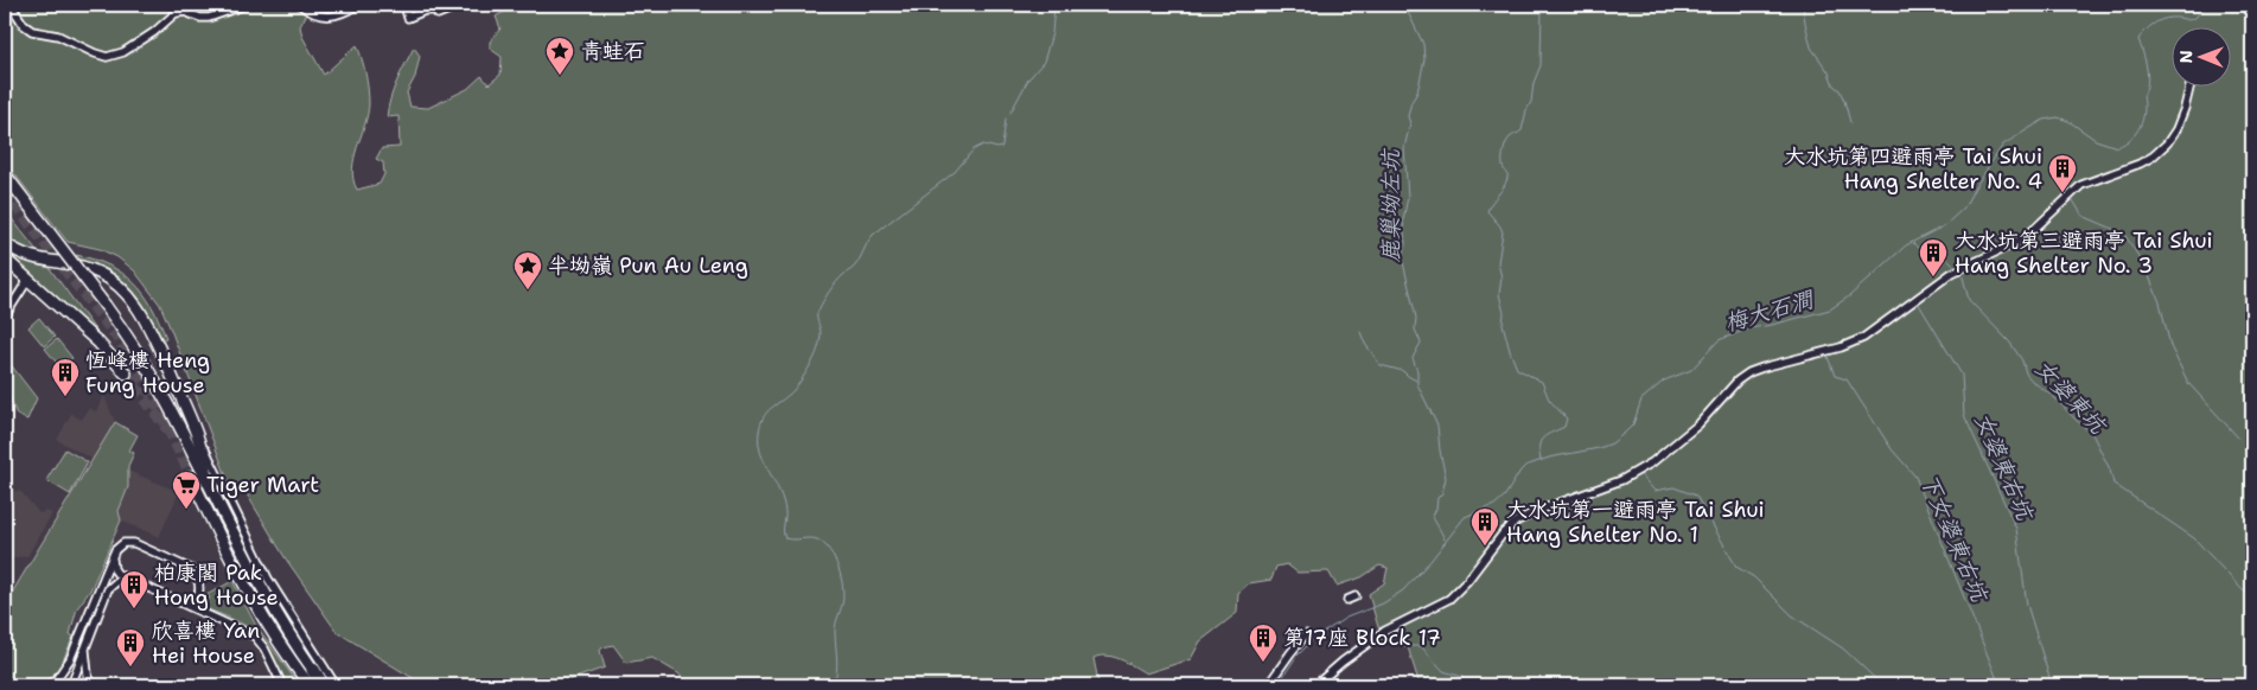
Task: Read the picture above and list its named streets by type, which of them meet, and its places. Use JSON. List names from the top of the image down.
{
  "water": [
    "鹿巢坳左坑",
    "梅大石澗",
    "女婆東坑",
    "女婆東右坑",
    "下女婆東右坑"
  ],
  "places": {
    "place": ["青蛙石", "半坳嶺 Pun Au Leng"],
    "building": [
      "大水坑第四避雨亭 Tai Shui Hang Shelter No. 4",
      "大水坑第三避雨亭 Tai Shui Hang Shelter No. 3",
      "恆峰樓 Heng Fung House",
      "大水坑第一避雨亭 Tai Shui Hang Shelter No. 1",
      "柏康閣 Pak Hong House",
      "第17座 Block 17",
      "欣喜樓 Yan Hei House"
    ],
    "supermarket": ["Tiger Mart"]
  },
  "north": "left"
}
